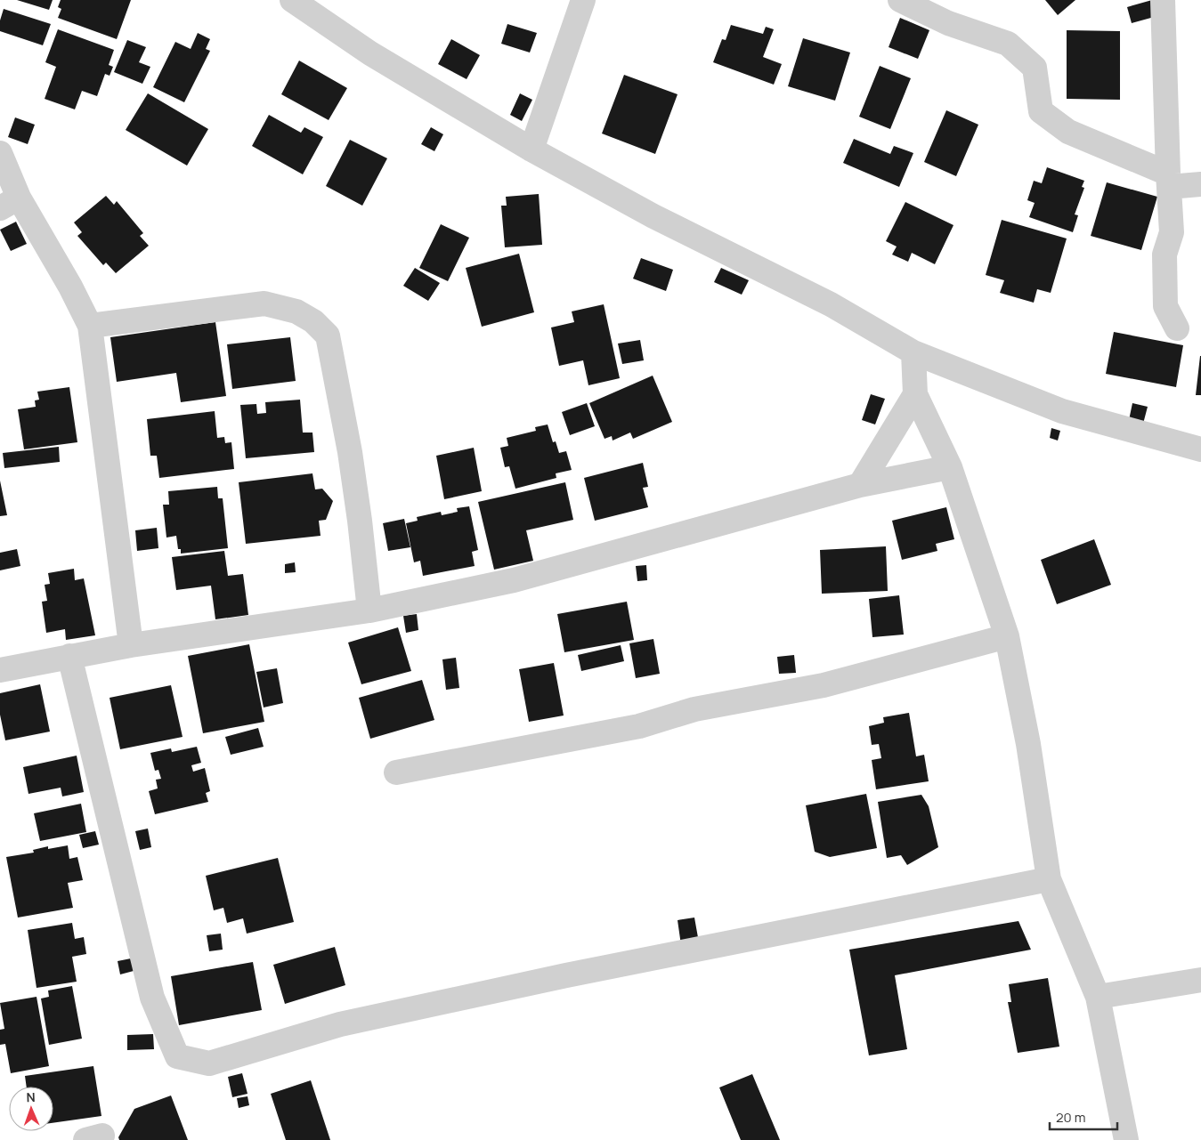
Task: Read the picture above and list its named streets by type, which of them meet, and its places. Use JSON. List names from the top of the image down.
{
  "scale_bar": "20 m",
  "north": "top"
}
